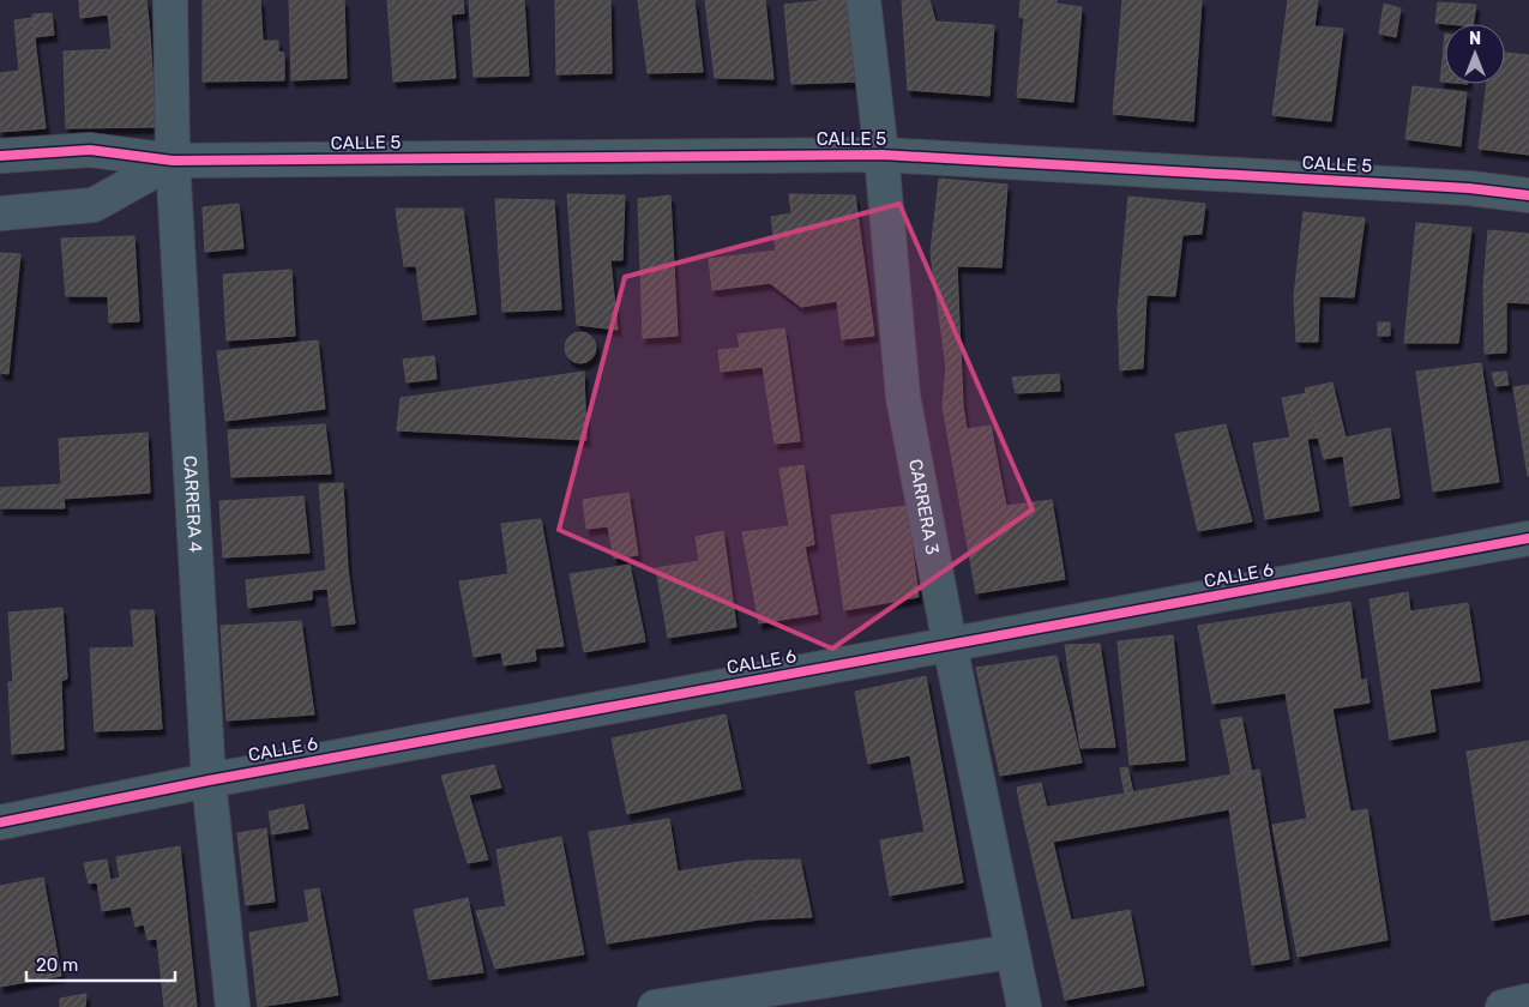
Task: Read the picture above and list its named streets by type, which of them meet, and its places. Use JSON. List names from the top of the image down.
{
  "streets": {
    "street": [
      "CALLE 5",
      "CARRERA 4",
      "CARRERA 3",
      "CALLE 6"
    ]
  },
  "crossings": [
    ["CALLE 5", "CARRERA 4"],
    ["CALLE 5", "CARRERA 3"],
    ["CARRERA 4", "CALLE 6"],
    ["CARRERA 3", "CALLE 6"]
  ],
  "scale_bar": "20 m",
  "north": "top"
}
